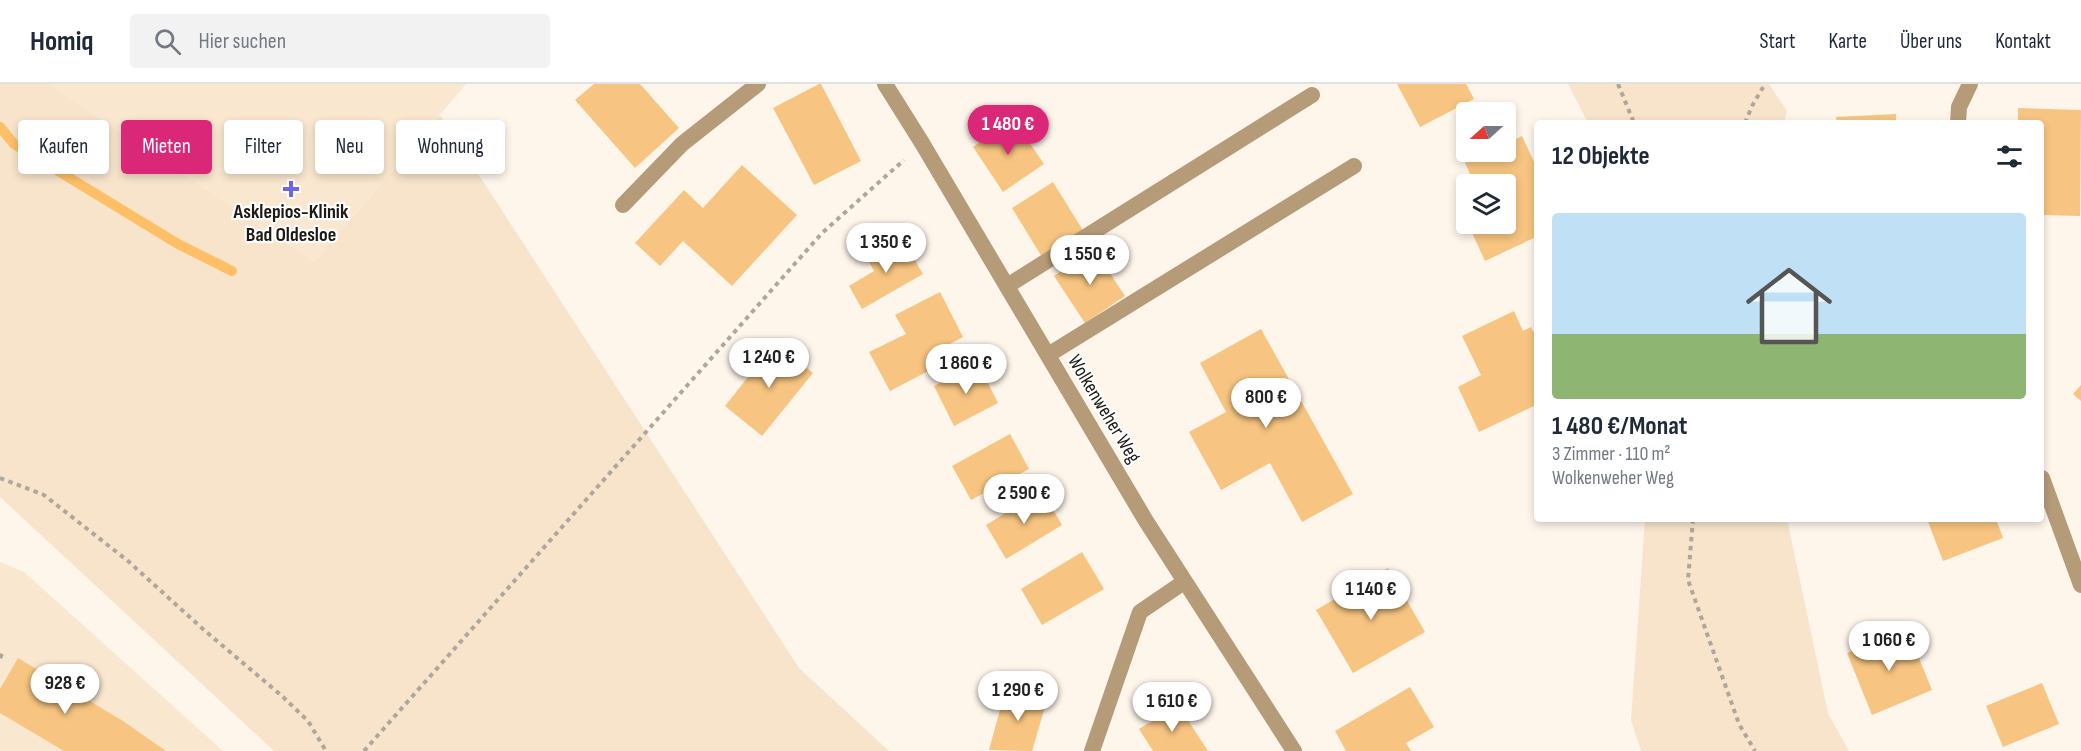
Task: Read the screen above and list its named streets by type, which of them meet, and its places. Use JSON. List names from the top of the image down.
{
  "streets": {
    "street": ["Wolkenweher Weg"]
  },
  "places": {
    "health": ["Asklepios-Klinik Bad Oldesloe"]
  },
  "north": "left",
  "page": {
    "header": "Homiq",
    "search": "Hier suchen",
    "nav": [
      "Start",
      "Karte",
      "Über uns",
      "Kontakt"
    ],
    "price": [
      "1 480 €",
      "1 350 €",
      "1 550 €",
      "1 240 €",
      "1 860 €",
      "800 €",
      "2 590 €",
      "1 140 €",
      "1 060 €",
      "928 €",
      "1 290 €",
      "1 610 €"
    ],
    "chip": [
      "Kaufen",
      "Mieten",
      "Filter",
      "Neu",
      "Wohnung"
    ],
    "heading": "12 Objekte",
    "list": [
      {
        "name": "1 480 €/Monat",
        "note": "3 Zimmer · 110 m² · Wolkenweher Weg"
      }
    ]
  }
}
